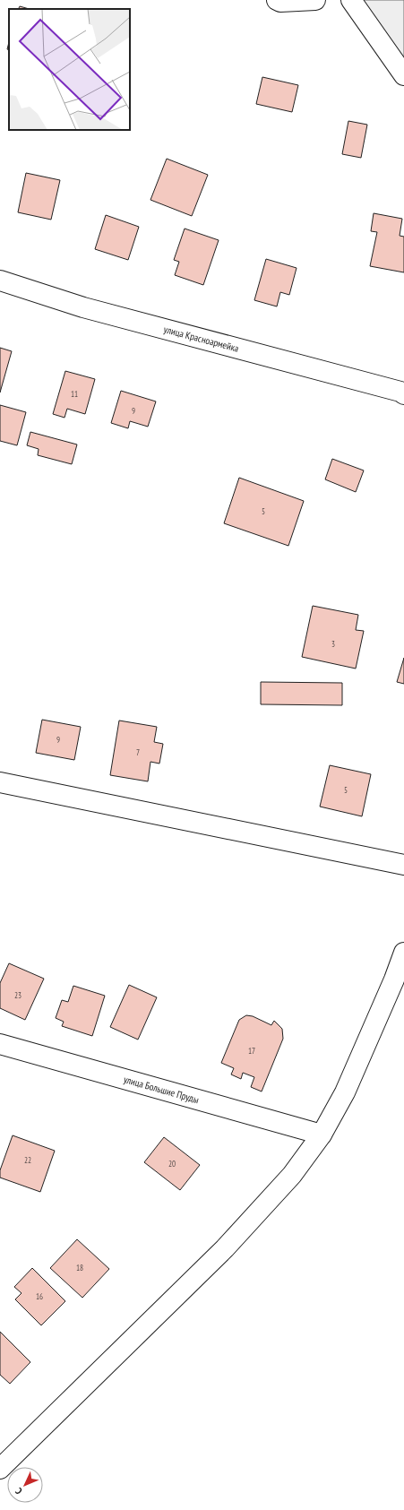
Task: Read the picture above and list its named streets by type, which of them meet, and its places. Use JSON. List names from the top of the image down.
{
  "streets": {
    "street": ["улица Красноармейка", "улица Большие Пруды"]
  },
  "house_numbers": [
    "11",
    "9",
    "5",
    "3",
    "9",
    "7",
    "5",
    "23",
    "17",
    "22",
    "20",
    "18",
    "16"
  ],
  "north": "bottom left"
}
